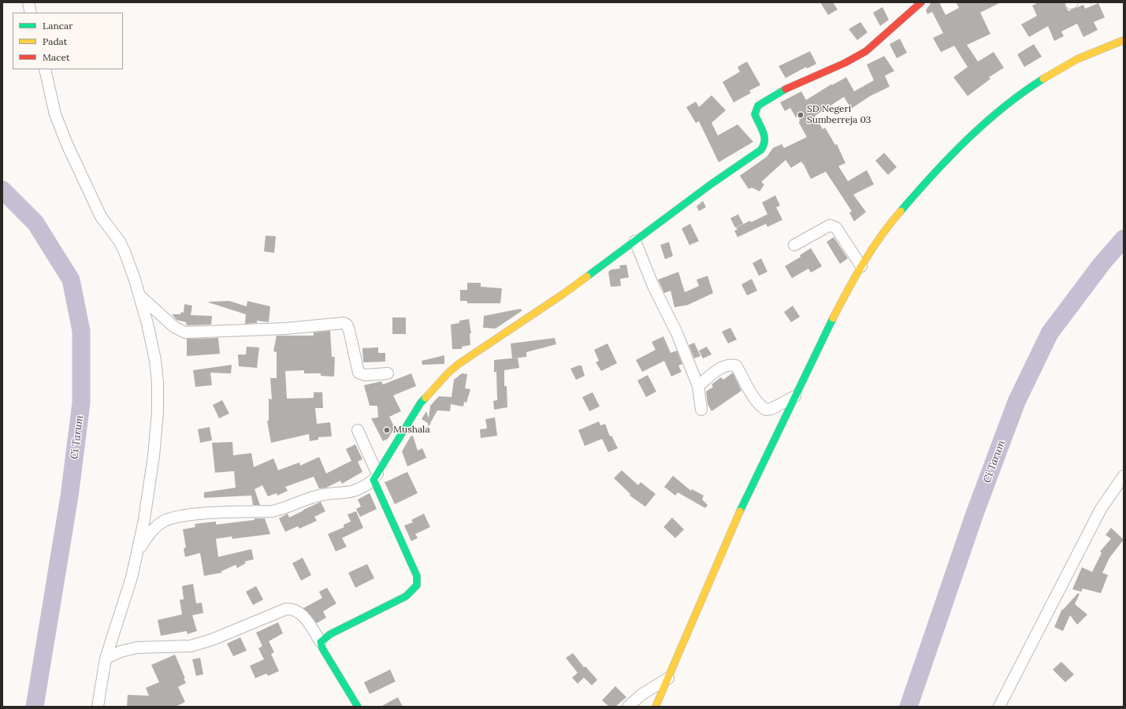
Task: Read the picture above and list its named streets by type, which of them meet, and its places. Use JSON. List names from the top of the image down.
{
  "water": ["Ci Tarum"],
  "places": ["SD Negeri Sumberreja 03", "Mushala"],
  "legend": ["Lancar", "Padat", "Macet"]
}
